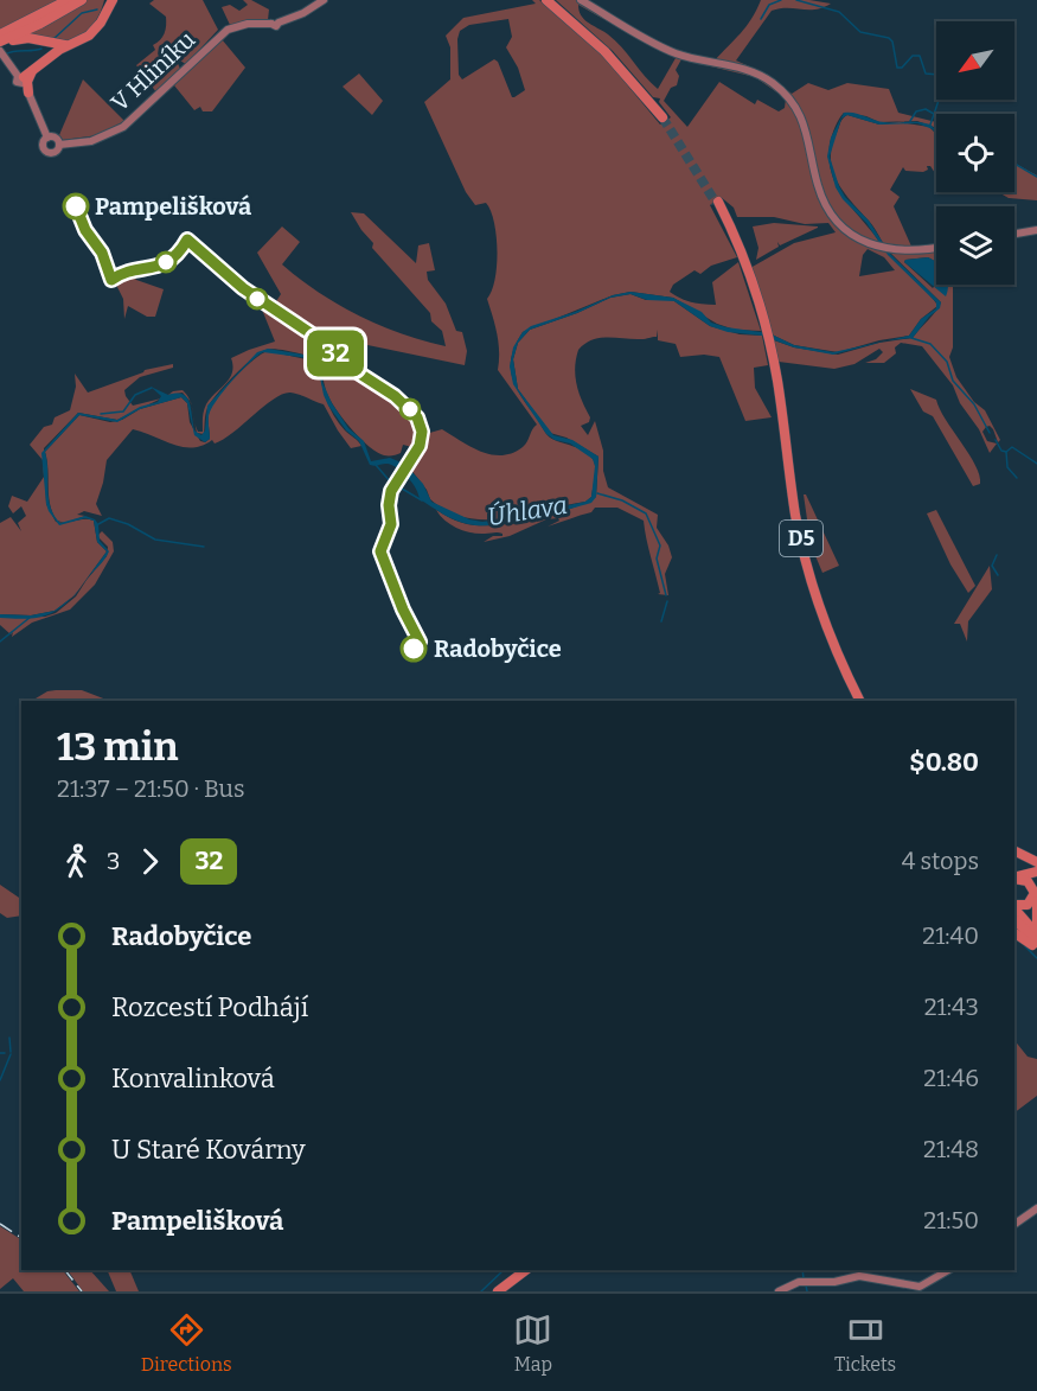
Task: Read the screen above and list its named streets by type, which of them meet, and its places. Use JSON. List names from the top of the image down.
{
  "streets": {
    "highway": ["D5"],
    "main road": ["V Hliníku"]
  },
  "water": ["Úhlava"],
  "places": ["Pampelišková", "Radobyčice"],
  "lines": ["bus line 32"],
  "north": "bottom left",
  "page": {
    "on_map": "32",
    "heading": ["13 min", "21:37 – 21:50 · Bus", "$0.80"],
    "legs": ["3", "32", "4 stops"],
    "list": [
      {
        "name": "Radobyčice",
        "value": "21:40"
      },
      {
        "name": "Rozcestí Podhájí",
        "value": "21:43"
      },
      {
        "name": "Konvalinková",
        "value": "21:46"
      },
      {
        "name": "U Staré Kovárny",
        "value": "21:48"
      },
      {
        "name": "Pampelišková",
        "value": "21:50"
      }
    ],
    "tabs": ["Directions", "Map", "Tickets"]
  }
}
